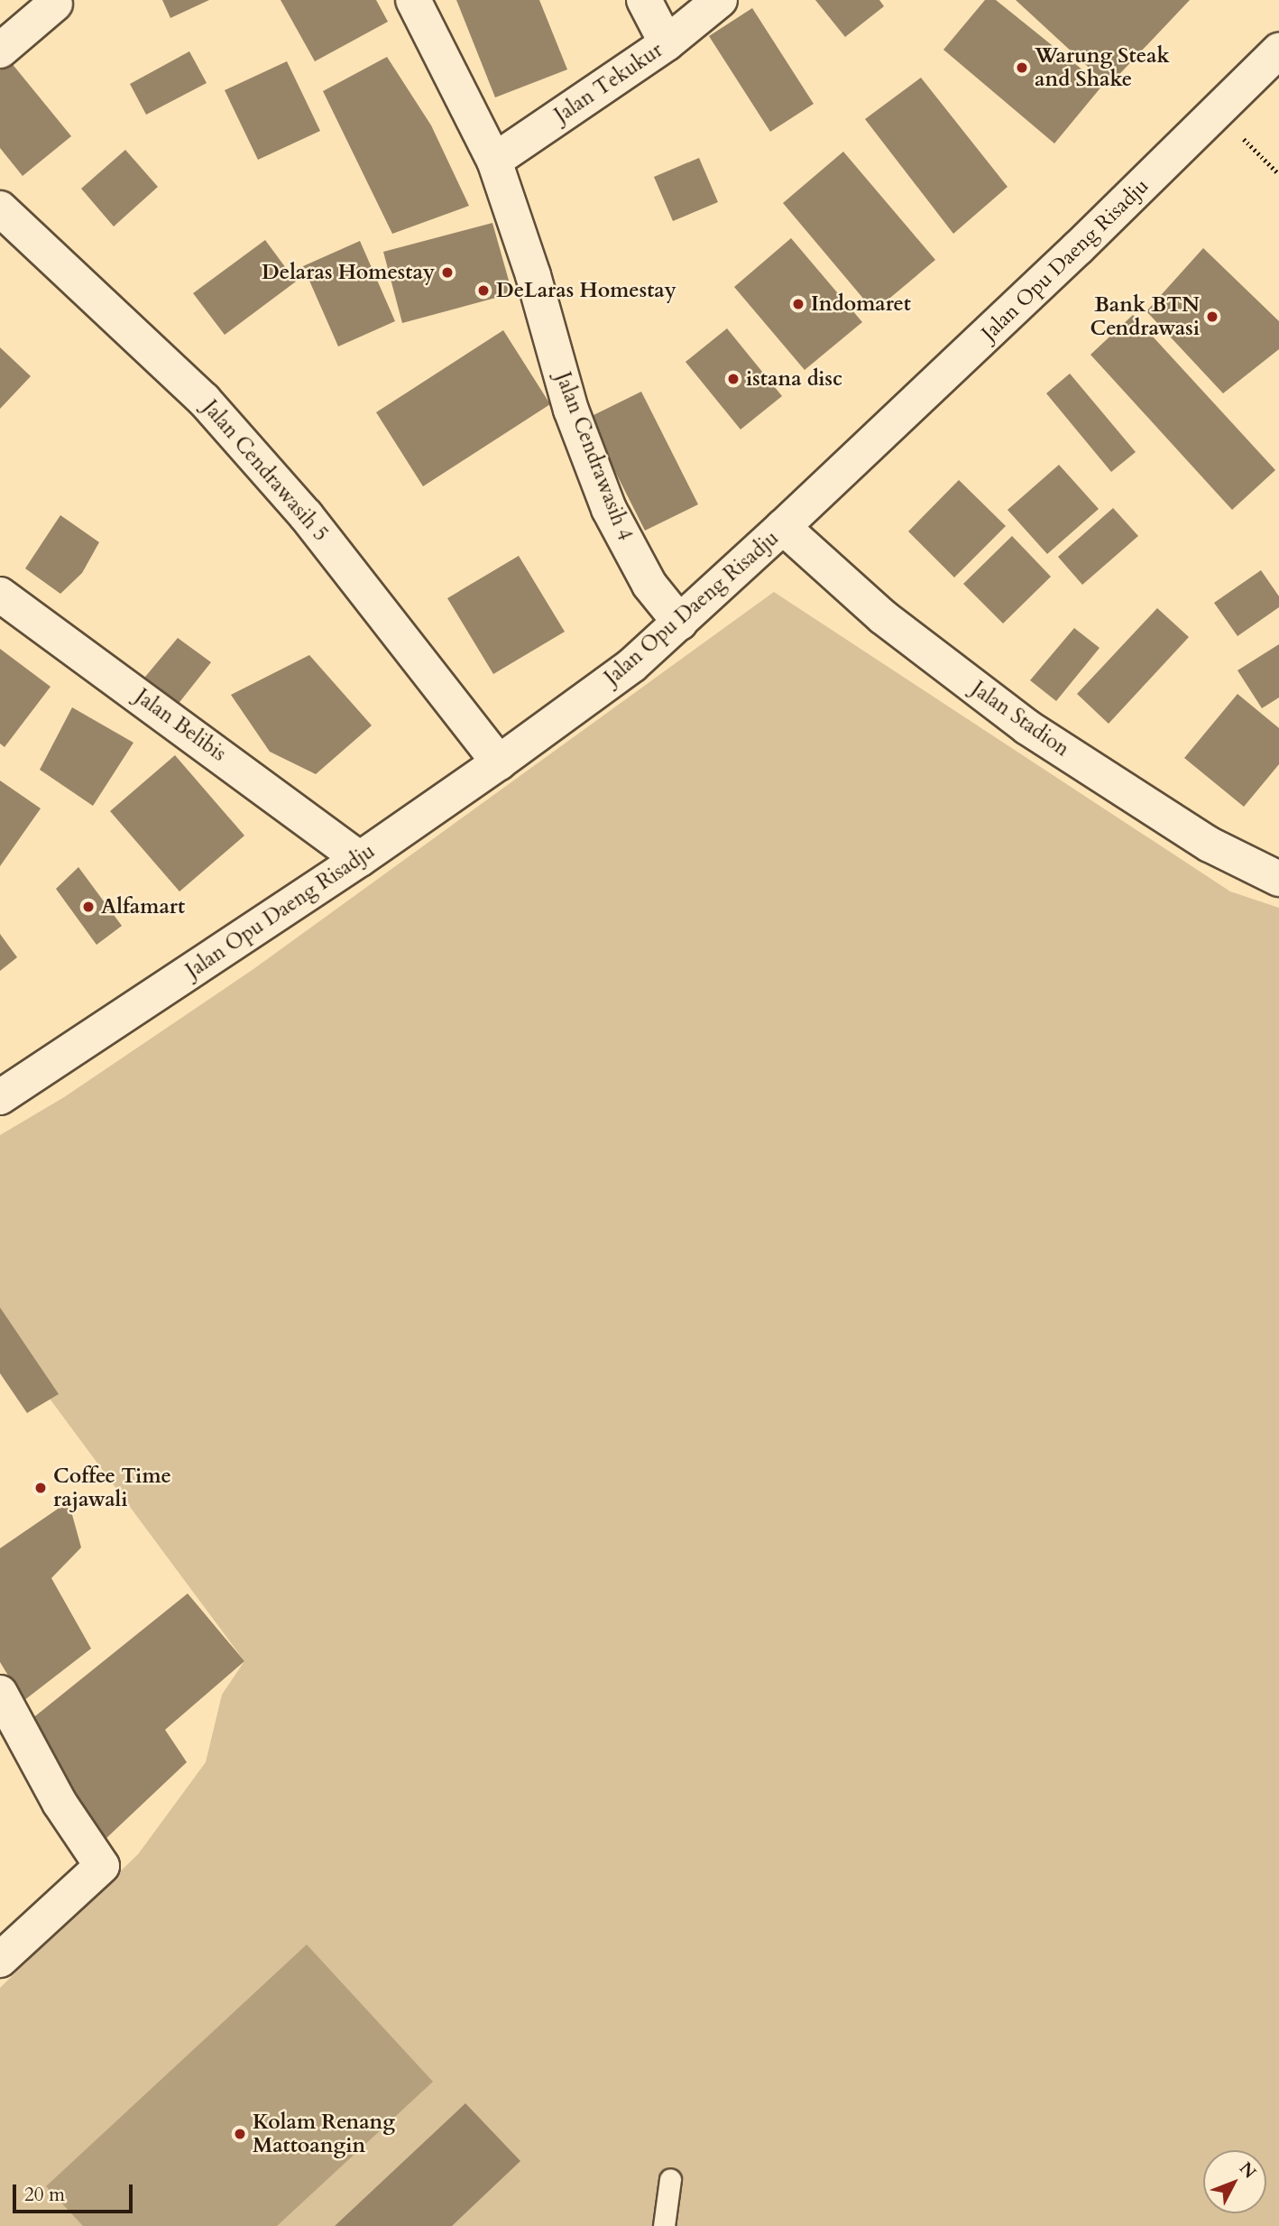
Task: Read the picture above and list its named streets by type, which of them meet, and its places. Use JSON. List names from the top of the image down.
{
  "streets": {
    "street": [
      "Jalan Tekukur",
      "Jalan Opu Daeng Risadju",
      "Jalan Cendrawasih 4",
      "Jalan Cendrawasih 5",
      "Jalan Stadion",
      "Jalan Belibis"
    ]
  },
  "crossings": [
    ["Jalan Tekukur", "Jalan Cendrawasih 4"],
    ["Jalan Opu Daeng Risadju", "Jalan Cendrawasih 4"],
    ["Jalan Opu Daeng Risadju", "Jalan Cendrawasih 5"],
    ["Jalan Opu Daeng Risadju", "Jalan Stadion"],
    ["Jalan Opu Daeng Risadju", "Jalan Belibis"]
  ],
  "places": [
    "Warung Steak and Shake",
    "Delaras Homestay",
    "DeLaras Homestay",
    "Indomaret",
    "Bank BTN Cendrawasi",
    "istana disc",
    "Alfamart",
    "Coffee Time rajawali",
    "Kolam Renang Mattoangin"
  ],
  "scale_bar": "20 m",
  "north": "top right"
}
